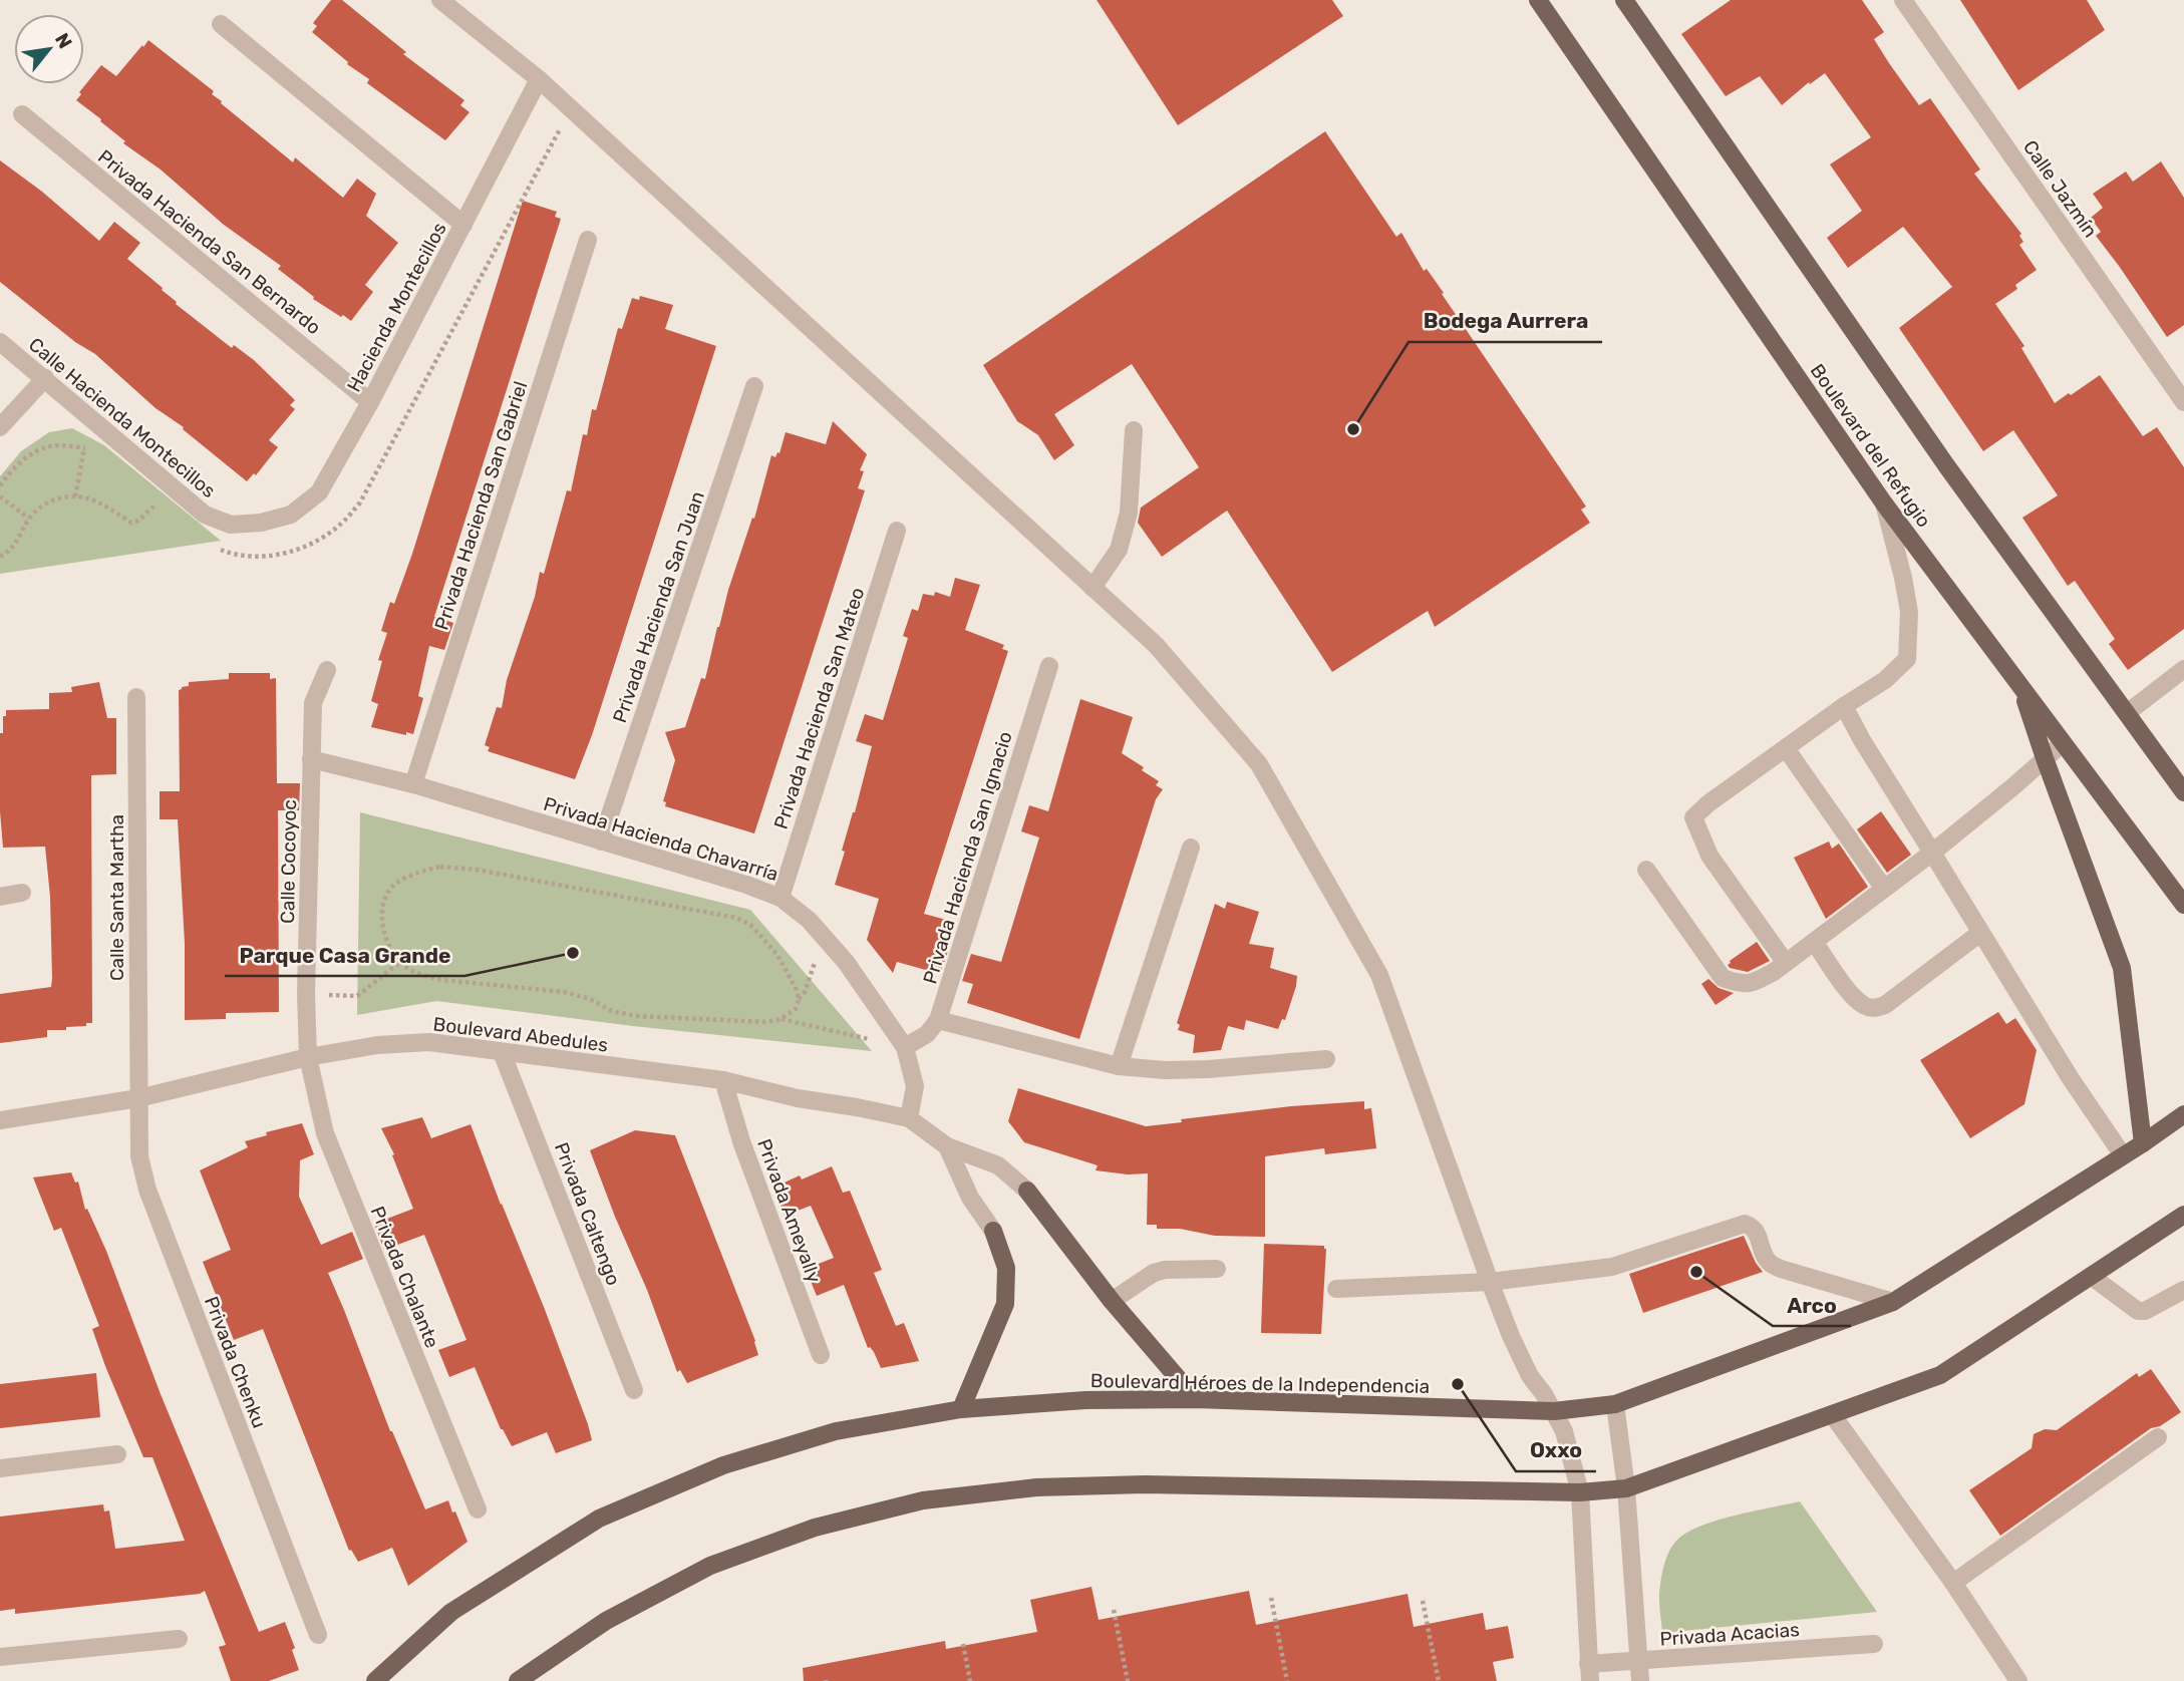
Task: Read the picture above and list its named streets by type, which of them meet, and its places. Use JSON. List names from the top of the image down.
{
  "streets": {
    "main road": ["Boulevard del Refugio", "Boulevard Héroes de la Independencia"],
    "street": [
      "Calle Jazmín",
      "Privada Hacienda San Bernardo",
      "Hacienda Montecillos",
      "Calle Hacienda Montecillos",
      "Privada Hacienda San Gabriel",
      "Privada Hacienda San Juan",
      "Privada Hacienda San Mateo",
      "Privada Hacienda Chavarría",
      "Privada Hacienda San Ignacio",
      "Calle Cocoyoc",
      "Calle Santa Martha",
      "Boulevard Abedules",
      "Privada Ameyally",
      "Privada Caltengo",
      "Privada Chalante",
      "Privada Chenku",
      "Privada Acacias"
    ]
  },
  "crossings": [
    ["Privada Hacienda San Bernardo", "Hacienda Montecillos"],
    ["Hacienda Montecillos", "Calle Hacienda Montecillos"],
    ["Privada Hacienda San Gabriel", "Privada Hacienda Chavarría"],
    ["Privada Hacienda San Juan", "Privada Hacienda Chavarría"],
    ["Privada Hacienda San Mateo", "Privada Hacienda Chavarría"],
    ["Privada Hacienda Chavarría", "Calle Cocoyoc"],
    ["Privada Hacienda Chavarría", "Boulevard Abedules"],
    ["Calle Cocoyoc", "Boulevard Abedules"],
    ["Calle Cocoyoc", "Privada Chalante"],
    ["Calle Santa Martha", "Boulevard Abedules"],
    ["Calle Santa Martha", "Privada Chenku"],
    ["Boulevard Abedules", "Privada Ameyally"],
    ["Boulevard Abedules", "Privada Caltengo"],
    ["Boulevard Abedules", "Privada Chalante"],
    ["Boulevard Abedules", "Privada Chenku"]
  ],
  "places": [
    "Bodega Aurrera",
    "Parque Casa Grande",
    "Arco",
    "Oxxo"
  ],
  "north": "top right"
}
